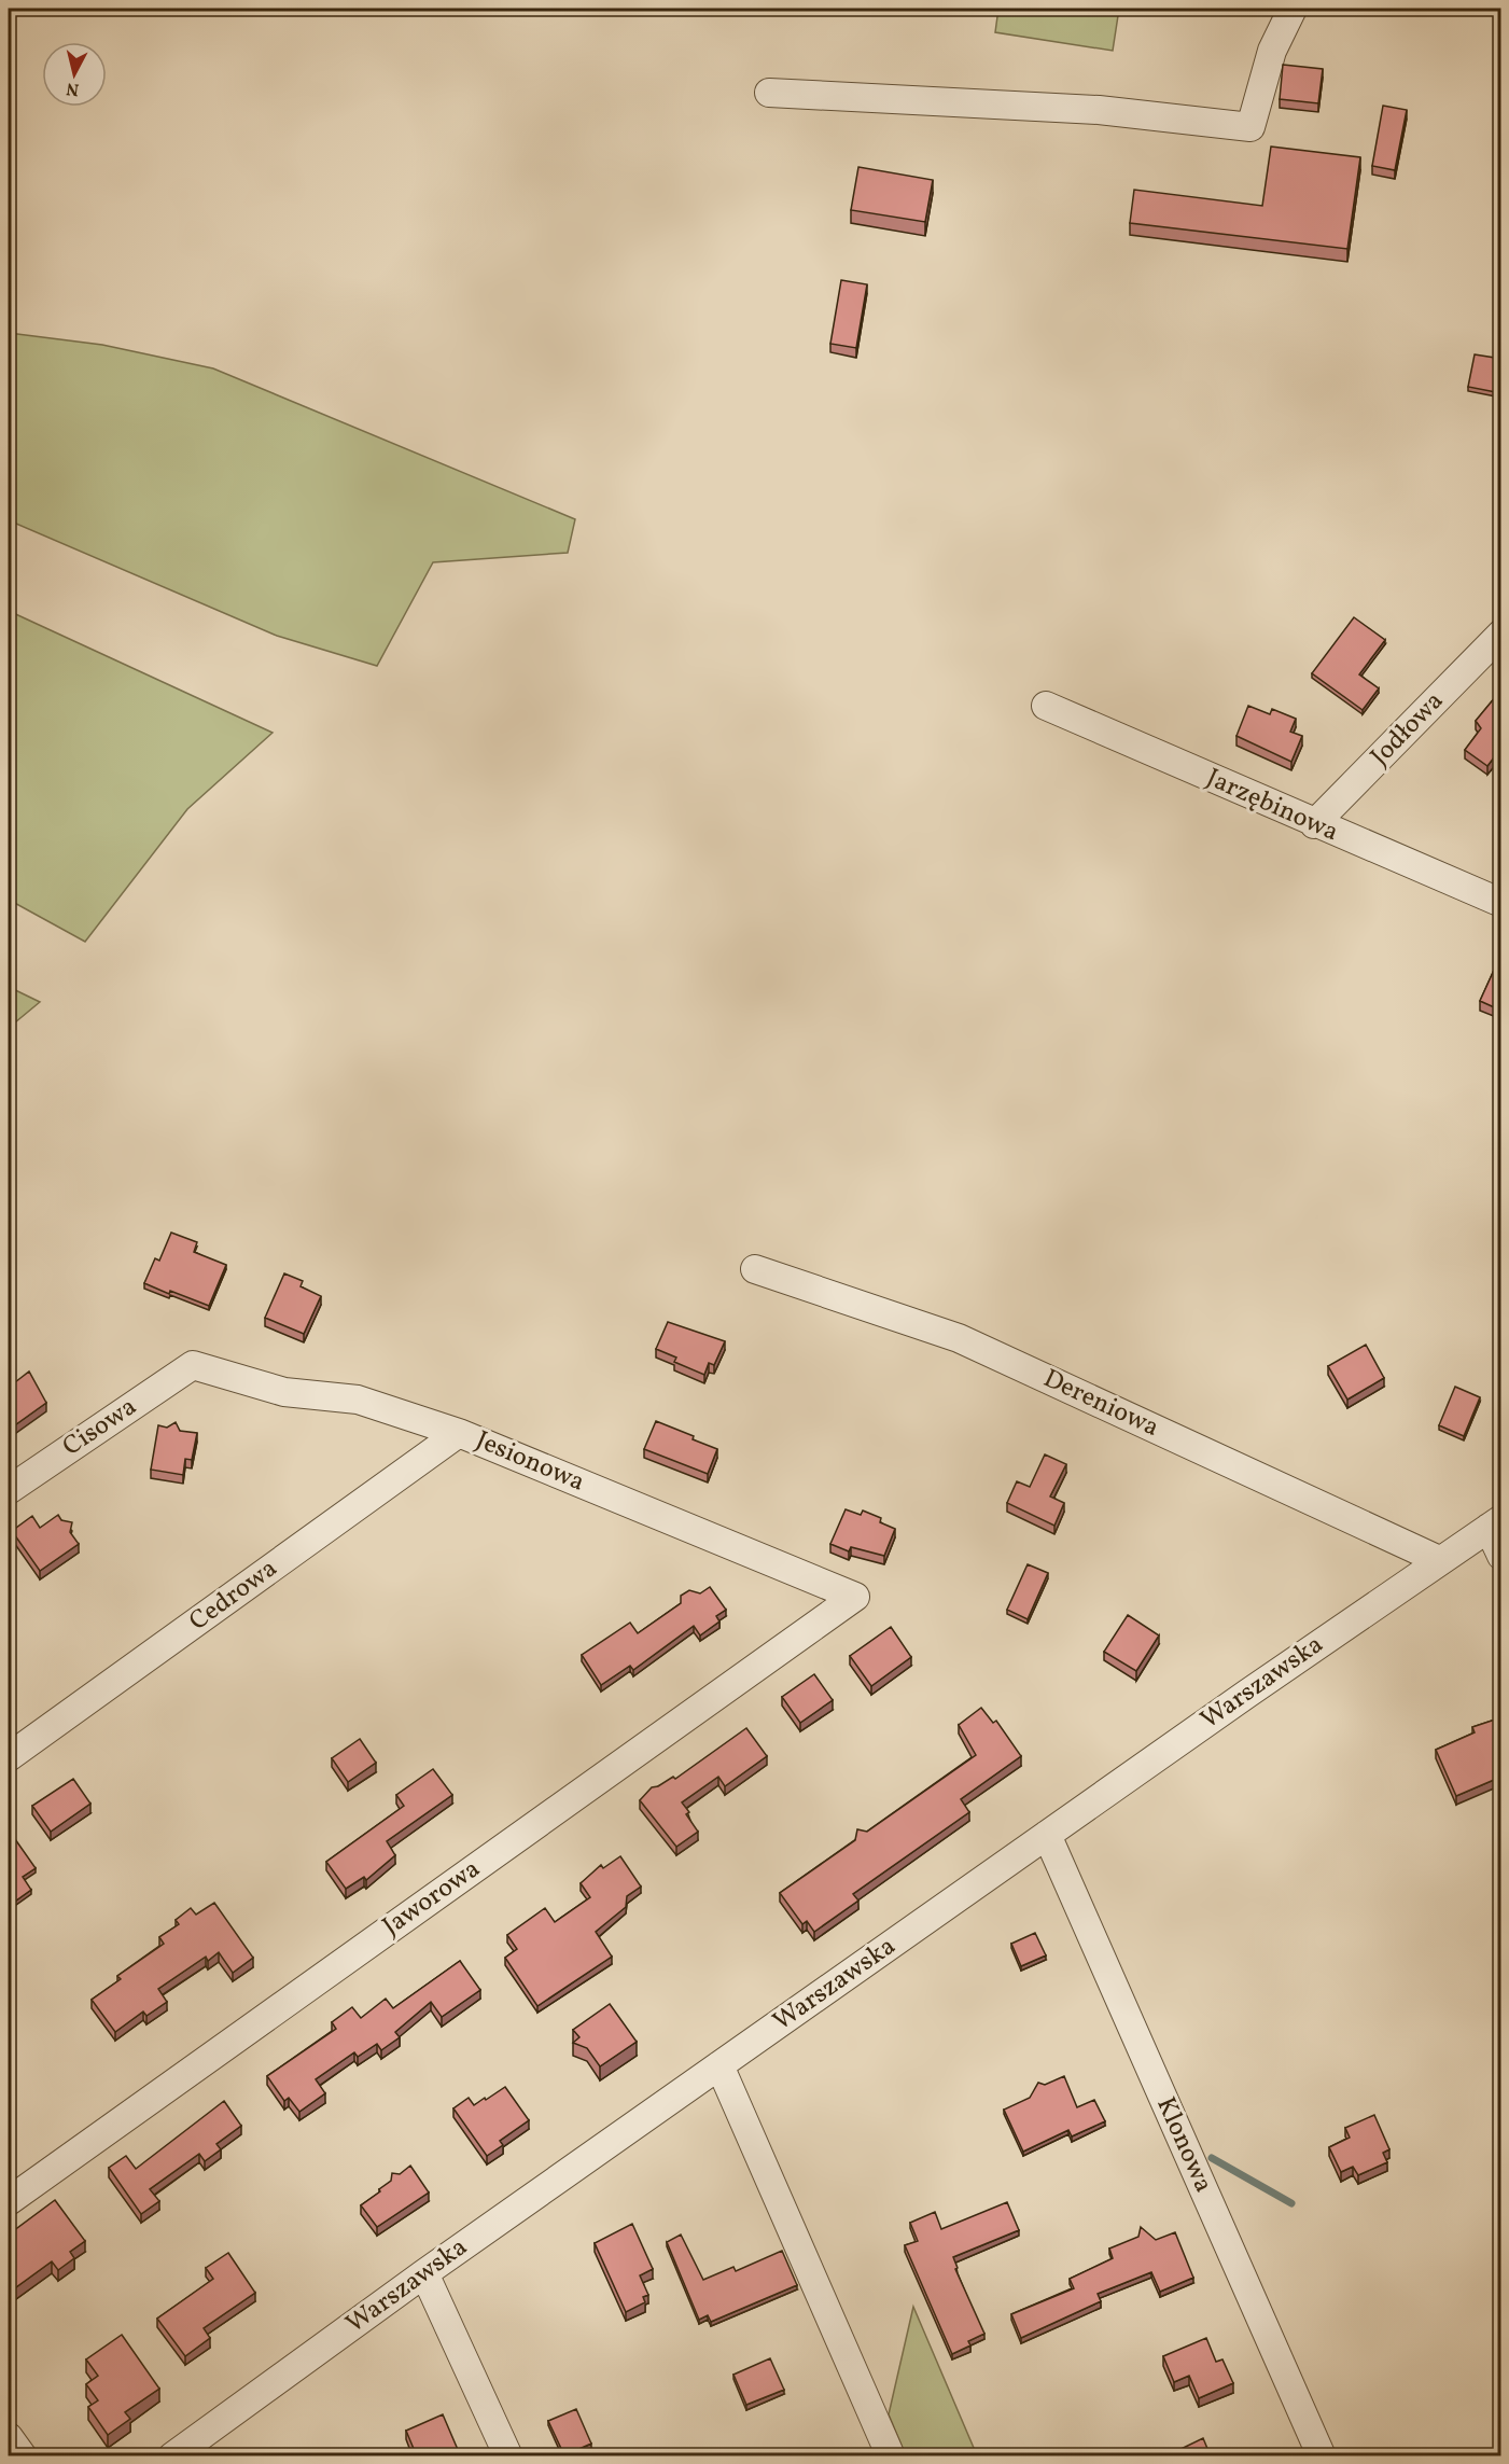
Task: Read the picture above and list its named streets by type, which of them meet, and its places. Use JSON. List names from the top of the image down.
{
  "streets": {
    "street": [
      "Jodłowa",
      "Jarzębinowa",
      "Dereniowa",
      "Cisowa",
      "Jesionowa",
      "Cedrowa",
      "Warszawska",
      "Jaworowa",
      "Klonowa"
    ]
  },
  "crossings": [
    ["Jodłowa", "Jarzębinowa"],
    ["Dereniowa", "Warszawska"],
    ["Cisowa", "Jesionowa"],
    ["Jesionowa", "Cedrowa"],
    ["Jesionowa", "Jaworowa"],
    ["Warszawska", "Klonowa"]
  ],
  "north": "bottom"
}
